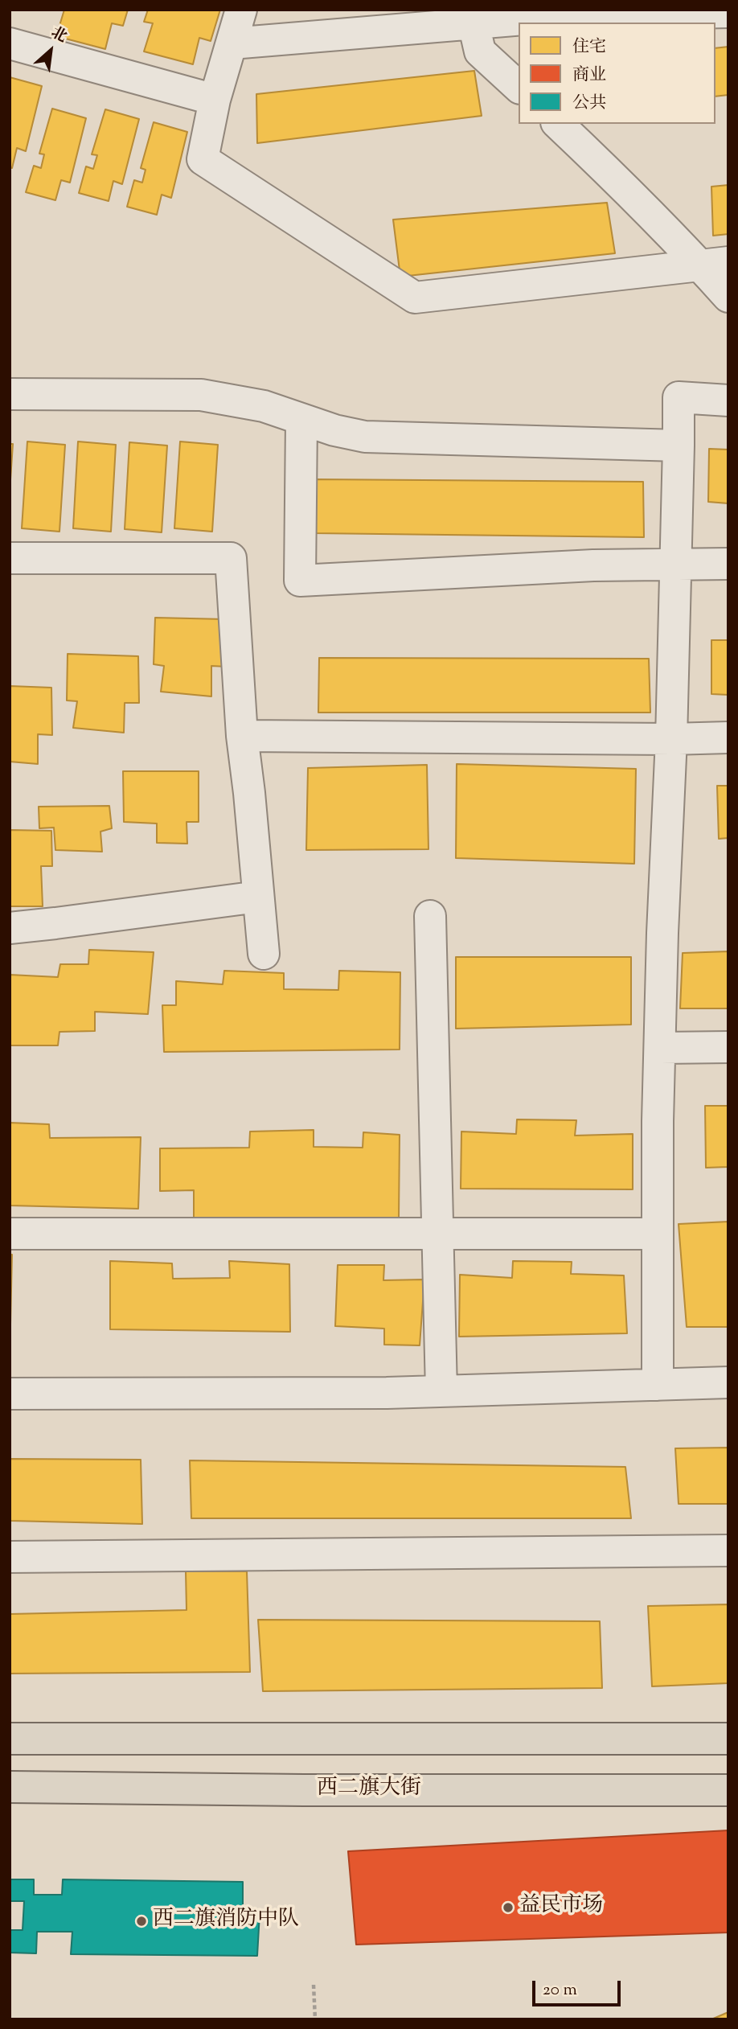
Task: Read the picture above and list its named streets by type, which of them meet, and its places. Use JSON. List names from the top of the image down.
{
  "streets": {
    "main road": ["西二旗大街"]
  },
  "places": ["益民市场", "西二旗消防中队"],
  "legend": ["住宅", "商业", "公共"],
  "scale_bar": "20 m",
  "north": "top right"
}
